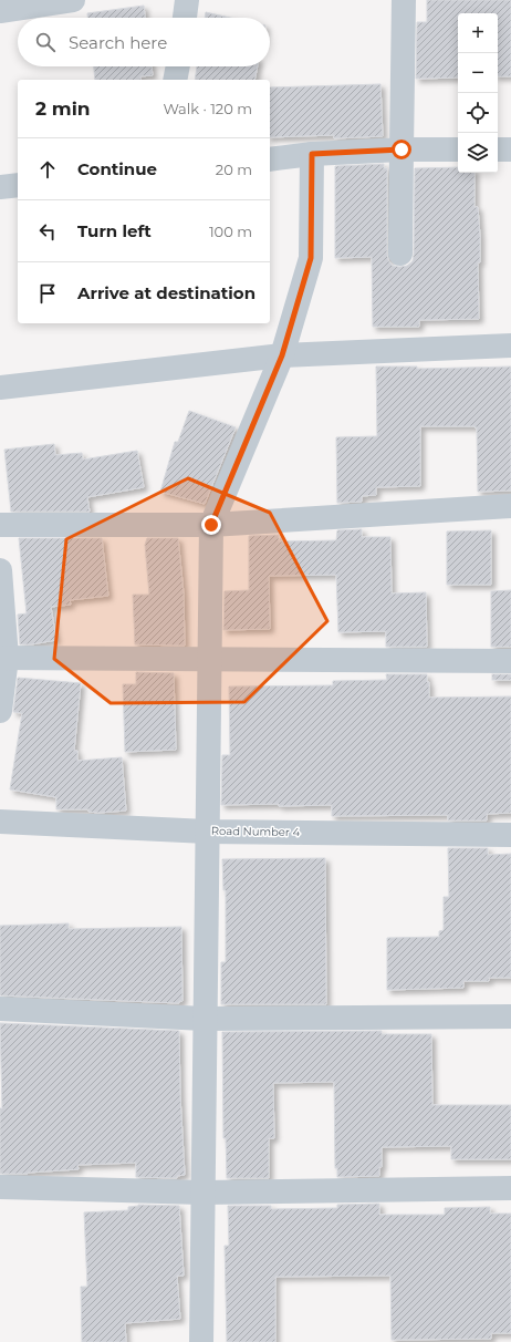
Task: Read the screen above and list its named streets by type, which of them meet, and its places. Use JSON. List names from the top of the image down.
{
  "streets": {
    "street": ["Road Number 4"]
  },
  "page": {
    "map_buttons": ["+", "−"],
    "search": "Search here",
    "heading": ["2 min", "Walk · 120 m"],
    "list": [
      ["Continue", "20 m"],
      ["Turn left", "100 m"],
      "Arrive at destination"
    ]
  }
}
